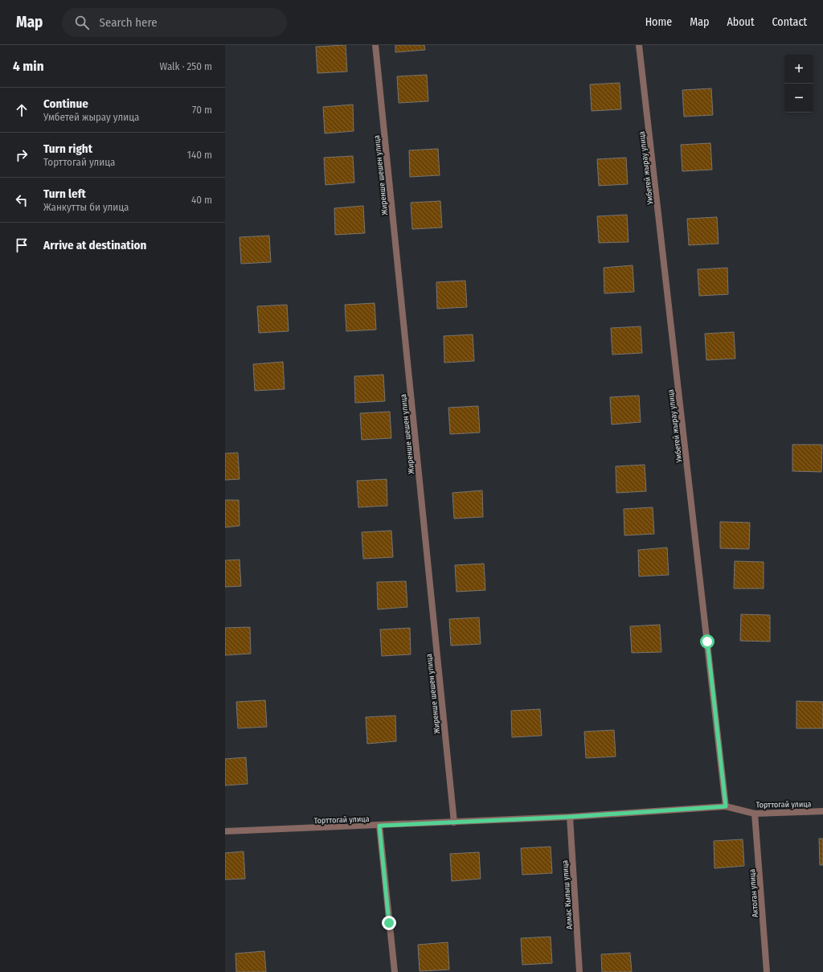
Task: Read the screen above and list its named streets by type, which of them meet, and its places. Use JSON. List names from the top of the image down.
{
  "streets": {
    "street": [
      "Умбетей жырау улица",
      "Жиренше шешен улица",
      "Торттогай улица",
      "Актоган улица",
      "Алмас Кылыш улица"
    ]
  },
  "crossings": [
    ["Умбетей жырау улица", "Торттогай улица"],
    ["Жиренше шешен улица", "Торттогай улица"],
    ["Торттогай улица", "Актоган улица"],
    ["Торттогай улица", "Алмас Кылыш улица"]
  ],
  "page": {
    "header": "Map",
    "search": "Search here",
    "nav": [
      "Home",
      "Map",
      "About",
      "Contact"
    ],
    "heading": ["4 min", "Walk · 250 m"],
    "map_buttons": ["+", "−"],
    "list": [
      ["Continue", "Умбетей жырау улица", "70 m"],
      ["Turn right", "Торттогай улица", "140 m"],
      ["Turn left", "Жанкутты би улица", "40 m"],
      "Arrive at destination"
    ]
  }
}
